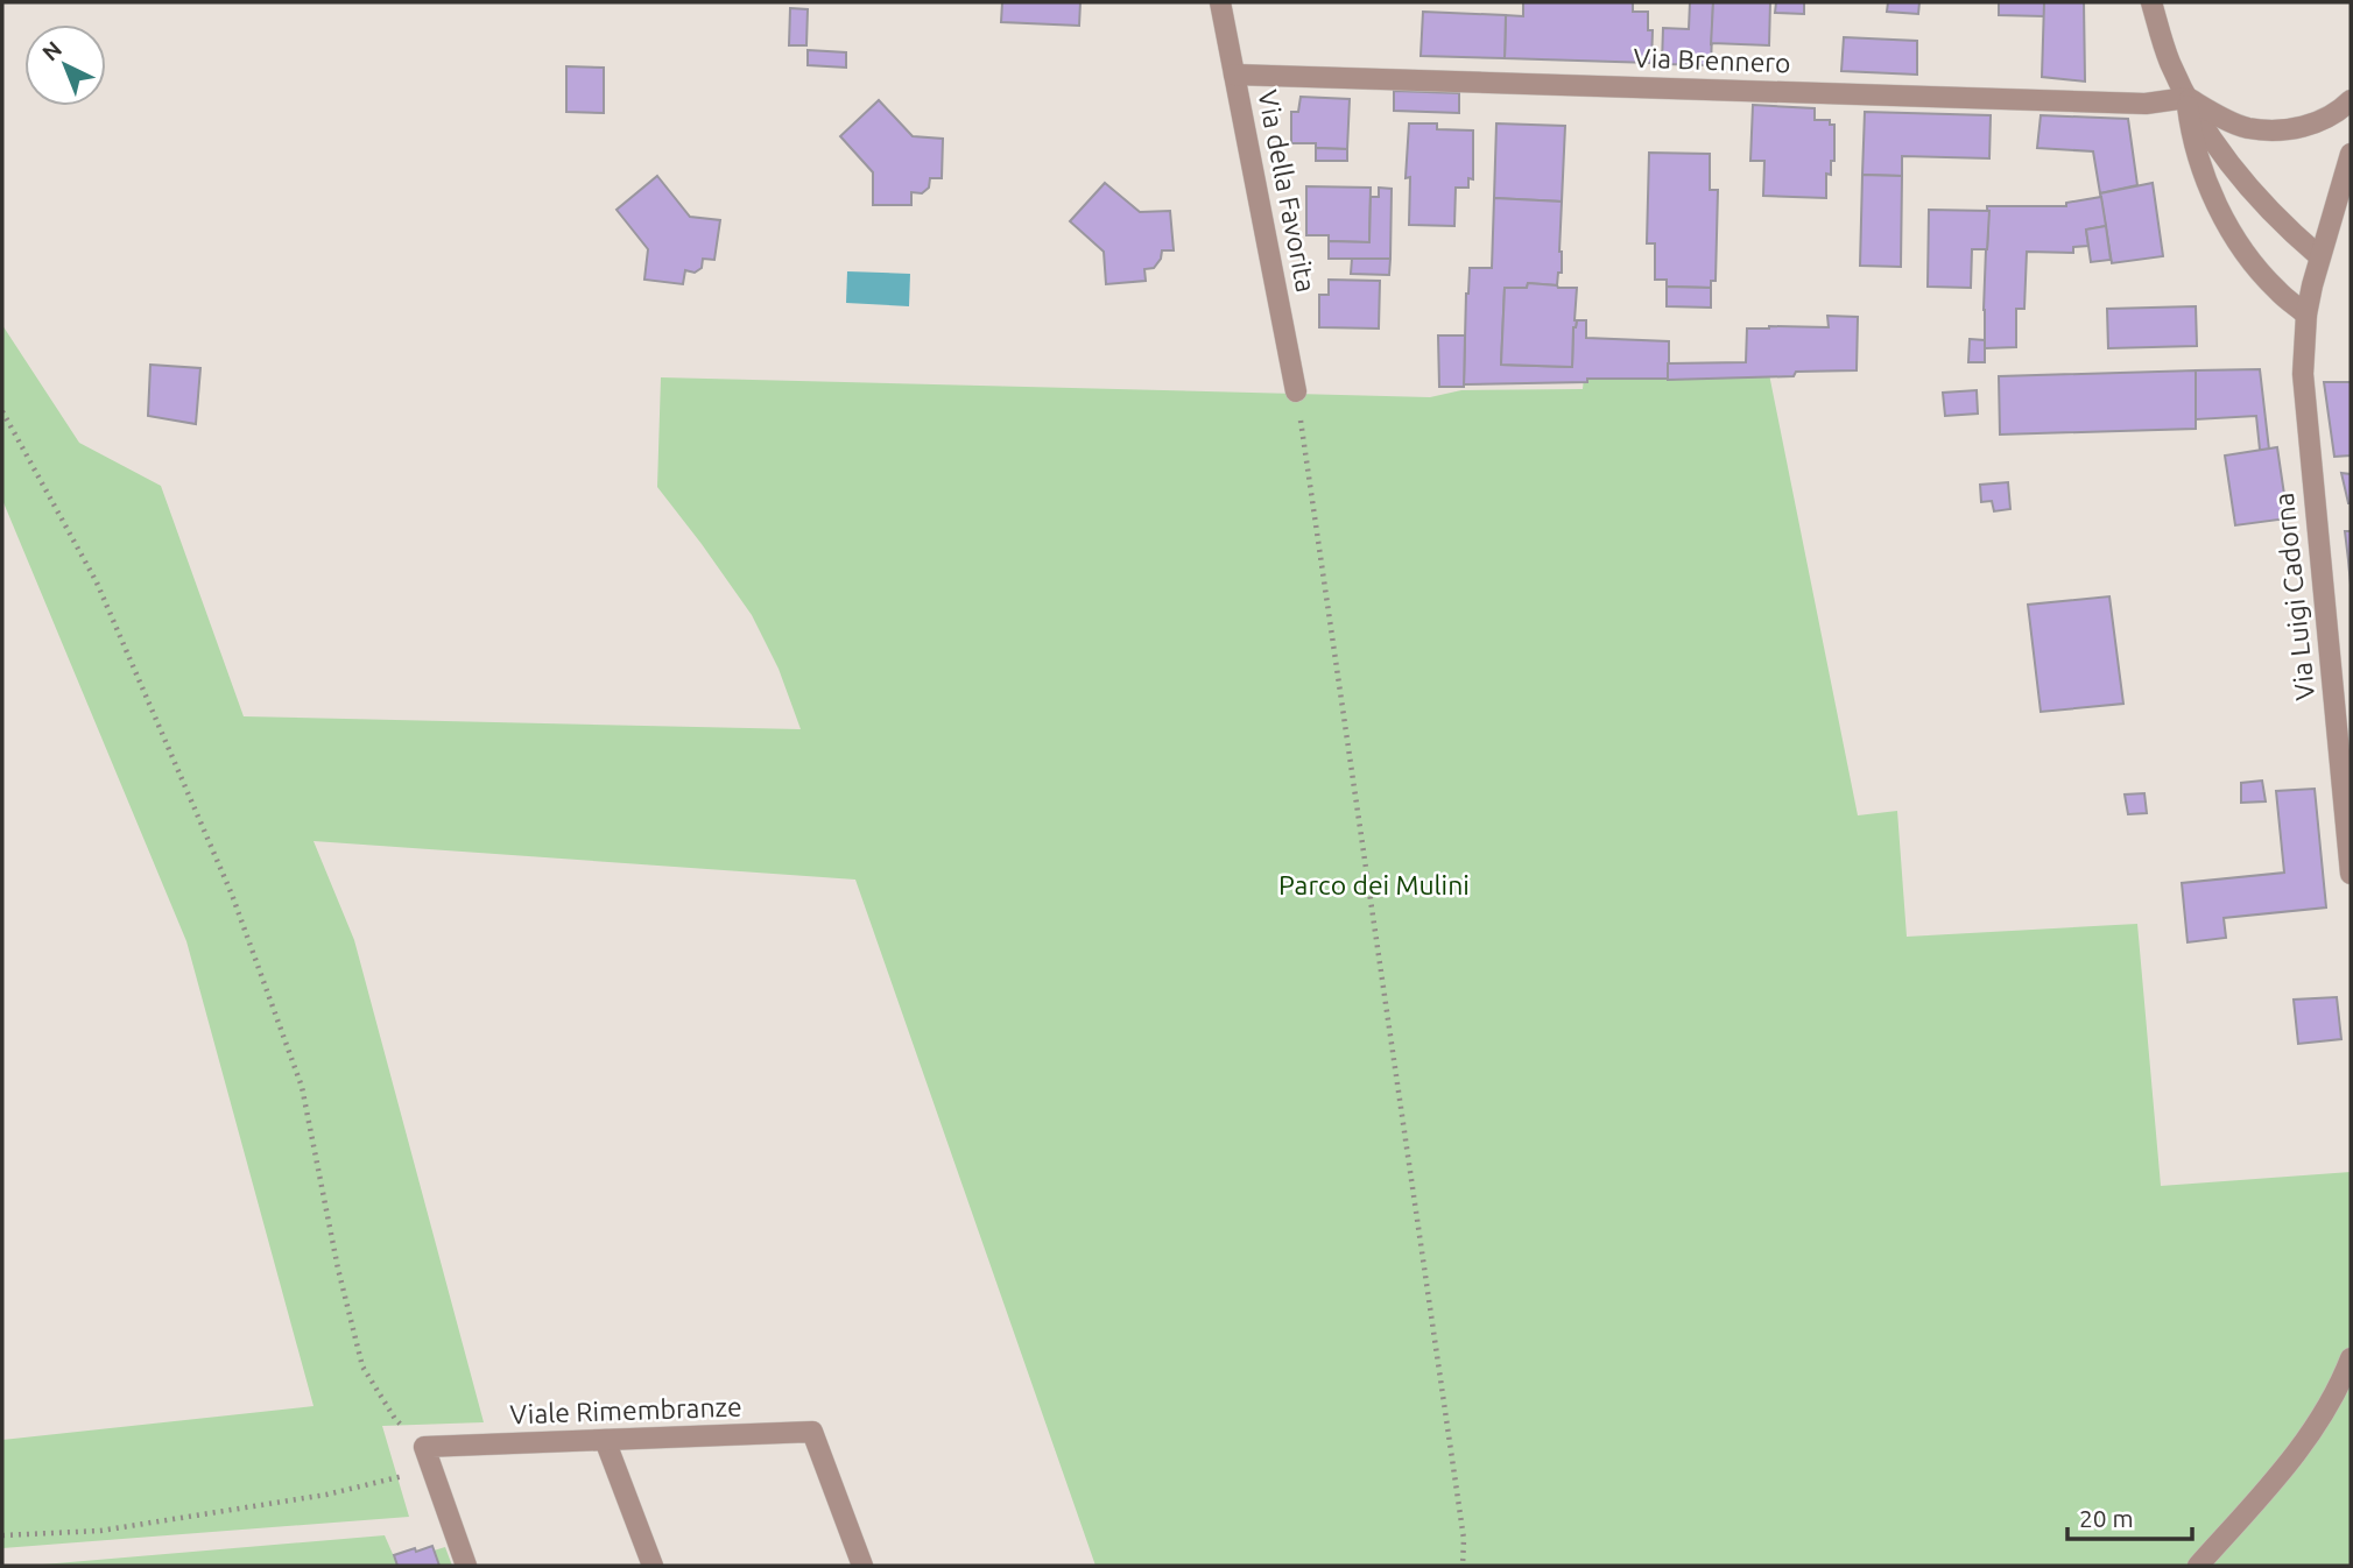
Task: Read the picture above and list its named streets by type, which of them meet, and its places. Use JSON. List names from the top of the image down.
{
  "streets": {
    "street": [
      "Via Brennero",
      "Via della Favorita",
      "Via Luigi Cadorna",
      "Viale Rimembranze"
    ]
  },
  "crossings": [
    ["Via Brennero", "Via della Favorita"]
  ],
  "parks": ["Parco dei Mulini"],
  "scale_bar": "20 m",
  "north": "top left"
}
